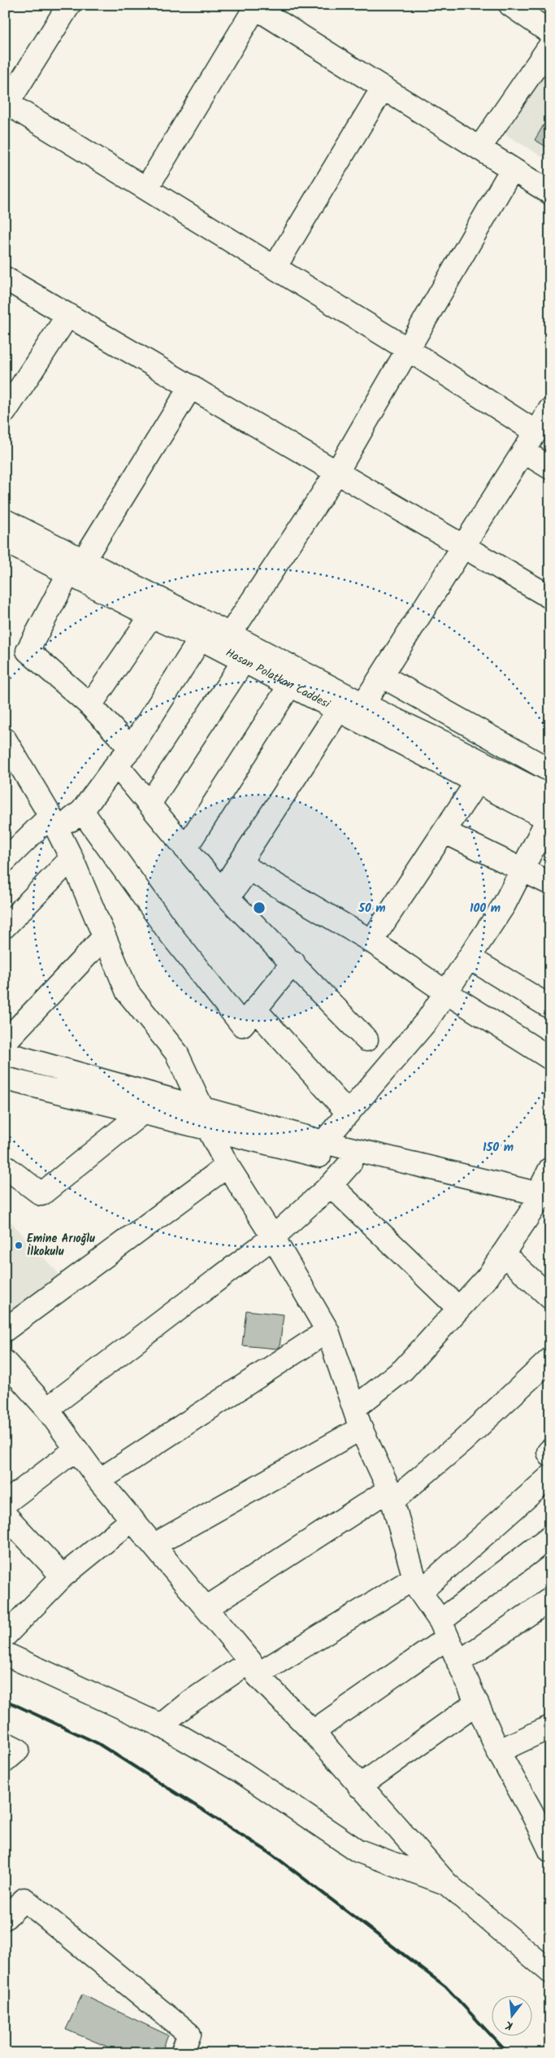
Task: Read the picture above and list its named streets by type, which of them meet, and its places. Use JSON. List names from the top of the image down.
{
  "streets": {
    "street": ["Hasan Polatkan Caddesi"]
  },
  "places": ["Emine Arıoğlu İlkokulu"],
  "north": "bottom",
  "rings": ["50 m", "100 m", "150 m"]
}
